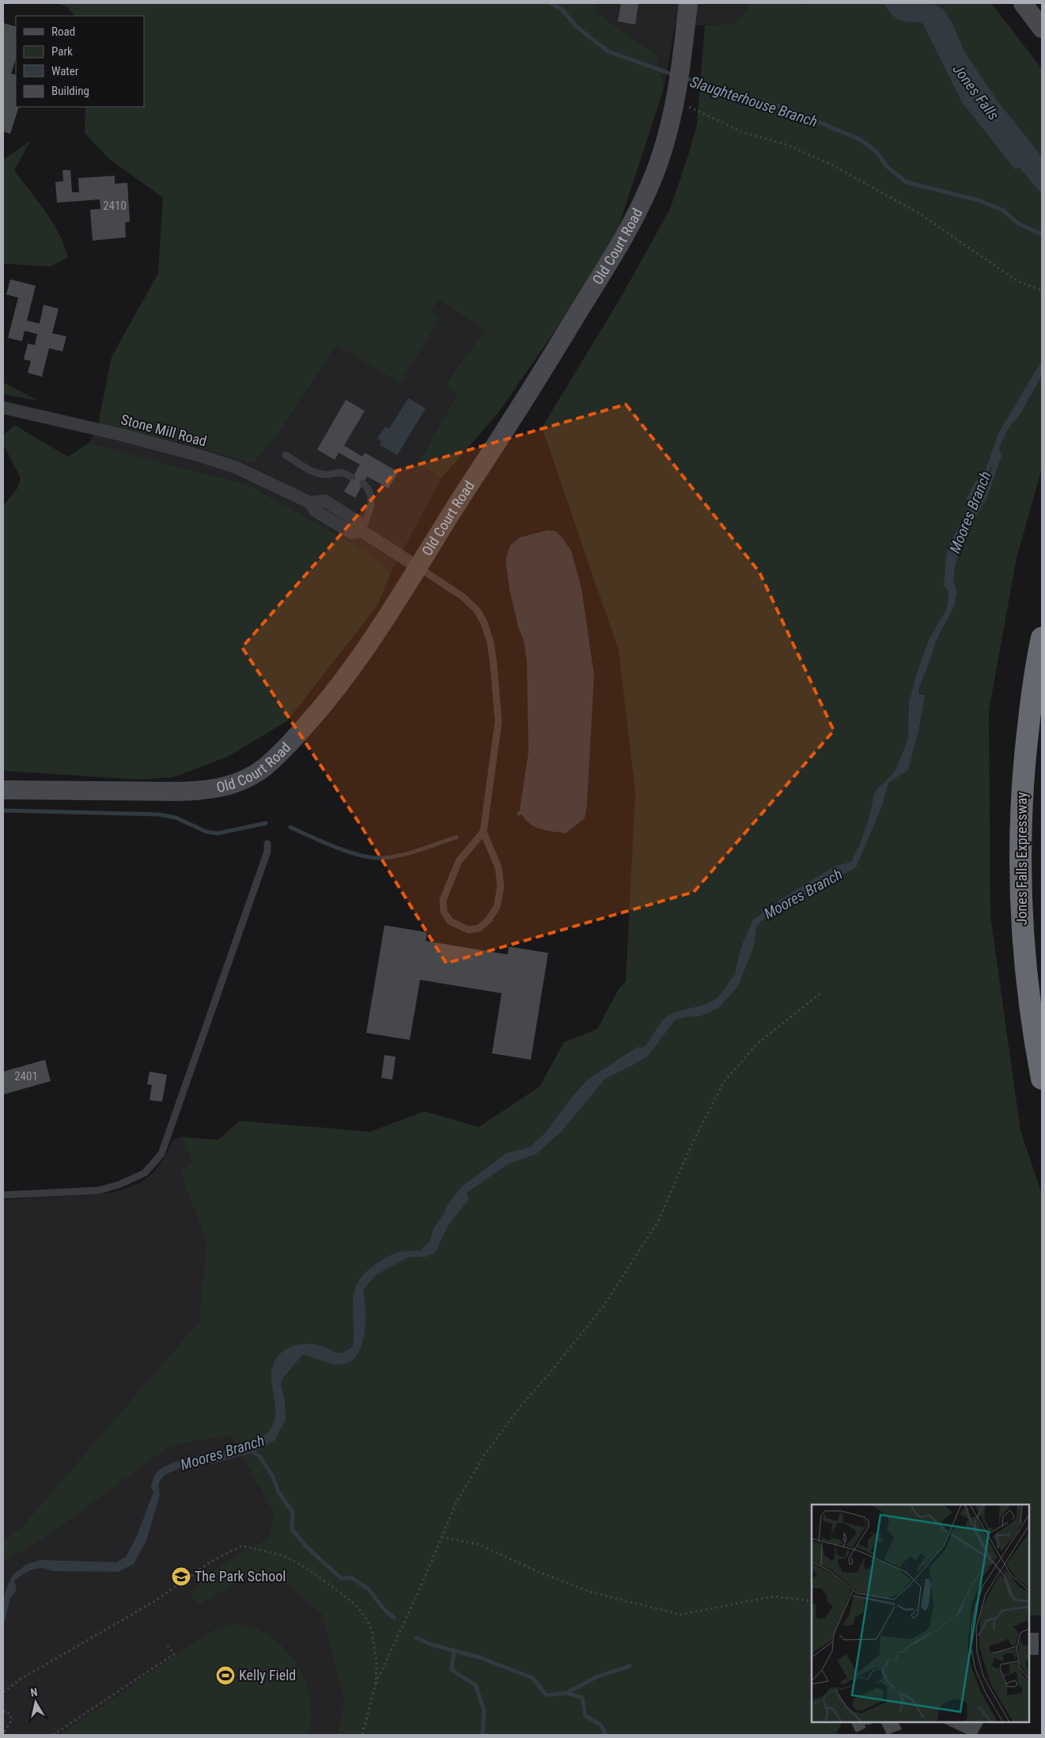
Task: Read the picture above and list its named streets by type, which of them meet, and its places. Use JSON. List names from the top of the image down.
{
  "streets": {
    "highway": ["Jones Falls Expressway"],
    "main road": ["Old Court Road"],
    "street": ["Stone Mill Road"]
  },
  "crossings": [
    ["Old Court Road", "Stone Mill Road"]
  ],
  "water": ["Jones Falls", "Slaughterhouse Branch", "Moores Branch"],
  "places": {
    "school or university": ["The Park School"],
    "sports": ["Kelly Field"]
  },
  "house_numbers": ["2410", "2401"],
  "legend": [
    "Road",
    "Park",
    "Water",
    "Building"
  ],
  "north": "top"
}
